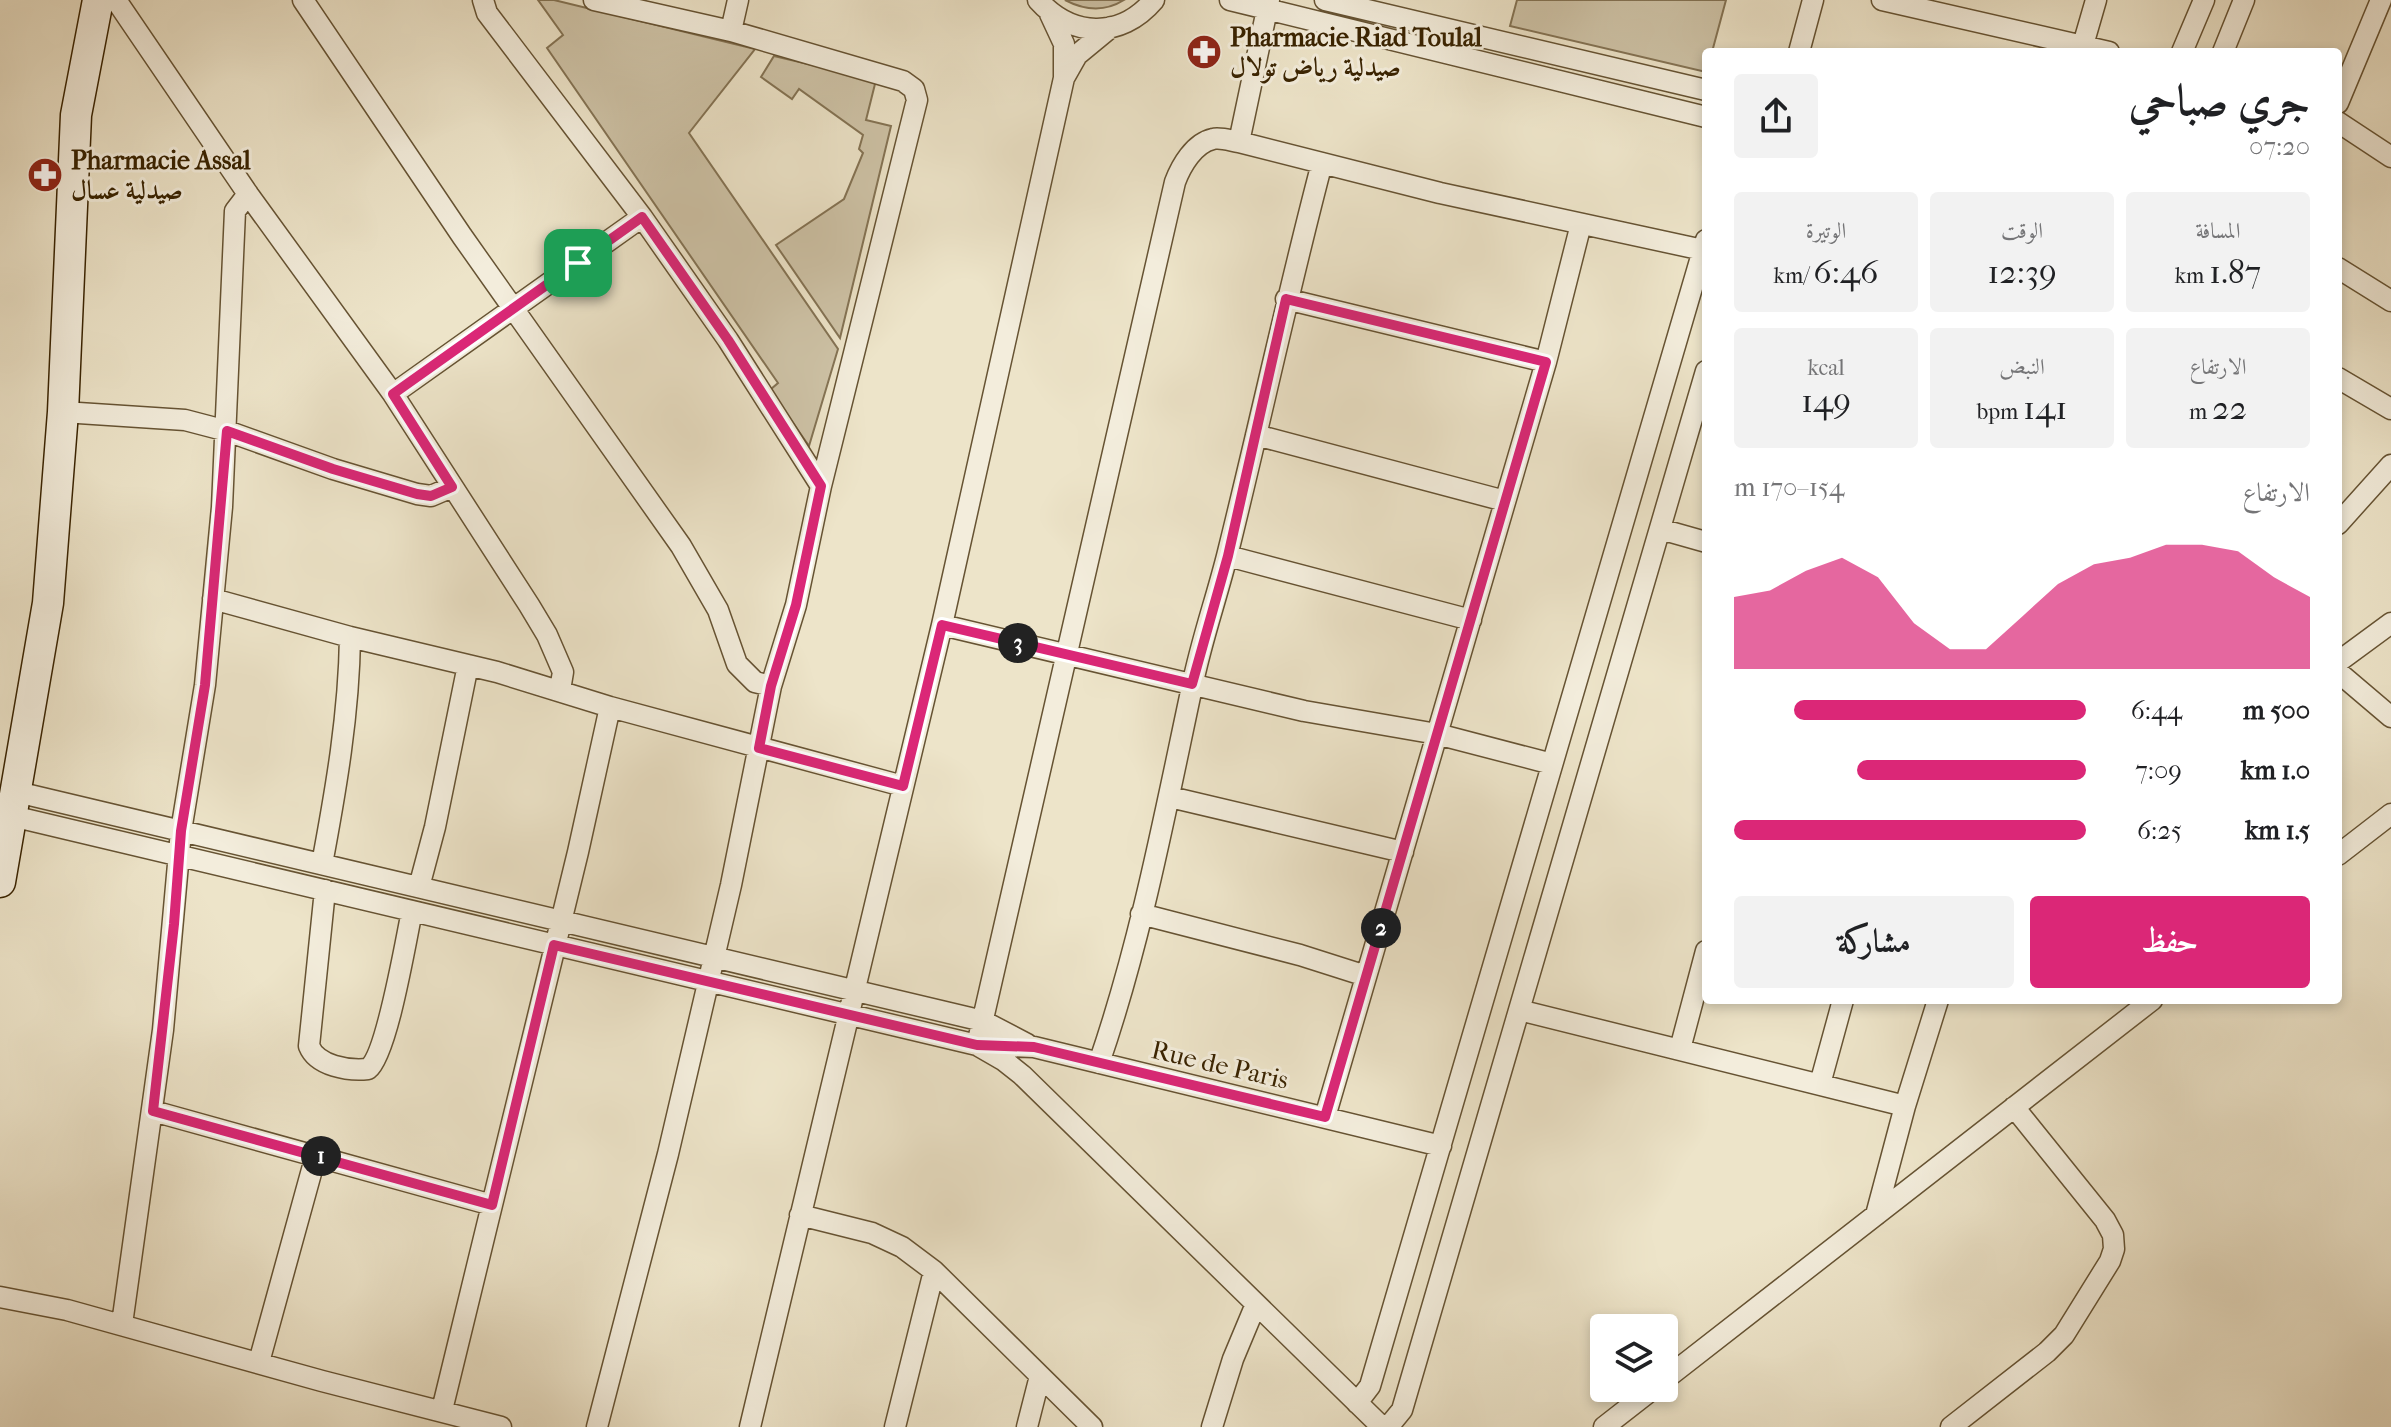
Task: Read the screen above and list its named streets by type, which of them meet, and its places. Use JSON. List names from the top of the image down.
{
  "streets": {
    "street": ["Rue de Paris"]
  },
  "places": {
    "pharmacy": ["Pharmacie Riad Toulal صيدلية رياض تولال", "Pharmacie Assal صيدلية عسال"]
  },
  "page": {
    "heading": ["جري صباحي", "07:20"],
    "stats": [
      ["المسافة", "1.87 km"],
      ["الوقت", "12:39"],
      ["الوتيرة", "6:46 /km"],
      ["الارتفاع", "22 m"],
      ["النبض", "141 bpm"],
      ["kcal", "149"]
    ],
    "chart": ["الارتفاع", "154–170 m"],
    "pins": ["3", "2", "1"],
    "list": [
      {
        "name": "500 m",
        "note": "6:44"
      },
      {
        "name": "1.0 km",
        "note": "7:09"
      },
      {
        "name": "1.5 km",
        "note": "6:25"
      }
    ],
    "buttons": ["حفظ", "مشاركة"]
  }
}
